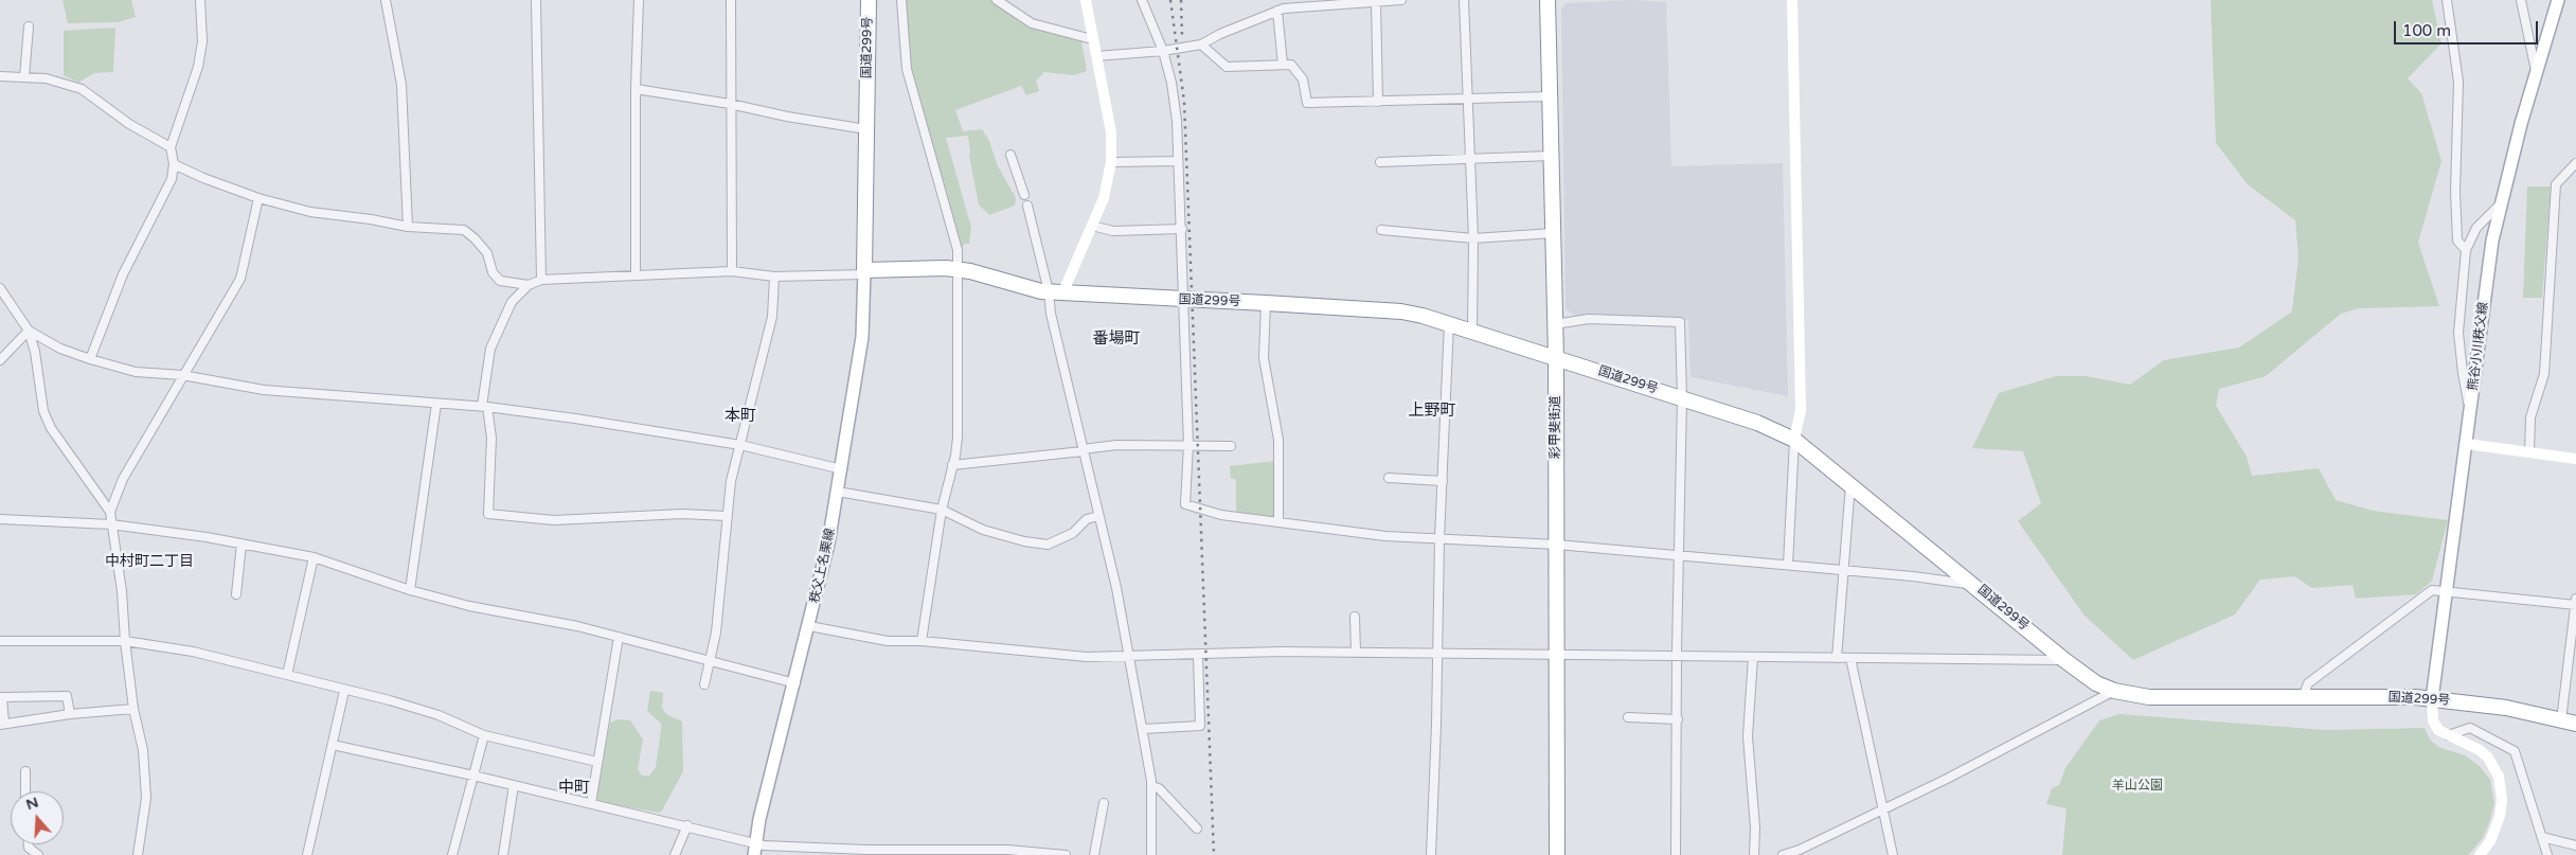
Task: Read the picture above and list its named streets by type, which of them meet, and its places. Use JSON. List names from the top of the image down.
{
  "streets": {
    "highway": ["国道299号", "彩甲斐街道"],
    "main road": ["熊谷小川秩父線", "秩父上名栗線"]
  },
  "crossings": [
    ["国道299号", "熊谷小川秩父線"],
    ["国道299号", "彩甲斐街道"],
    ["国道299号", "秩父上名栗線"]
  ],
  "districts": [
    "番場町",
    "上野町",
    "本町",
    "中村町二丁目",
    "中町"
  ],
  "parks": ["羊山公園"],
  "scale_bar": "100 m",
  "north": "top"
}
